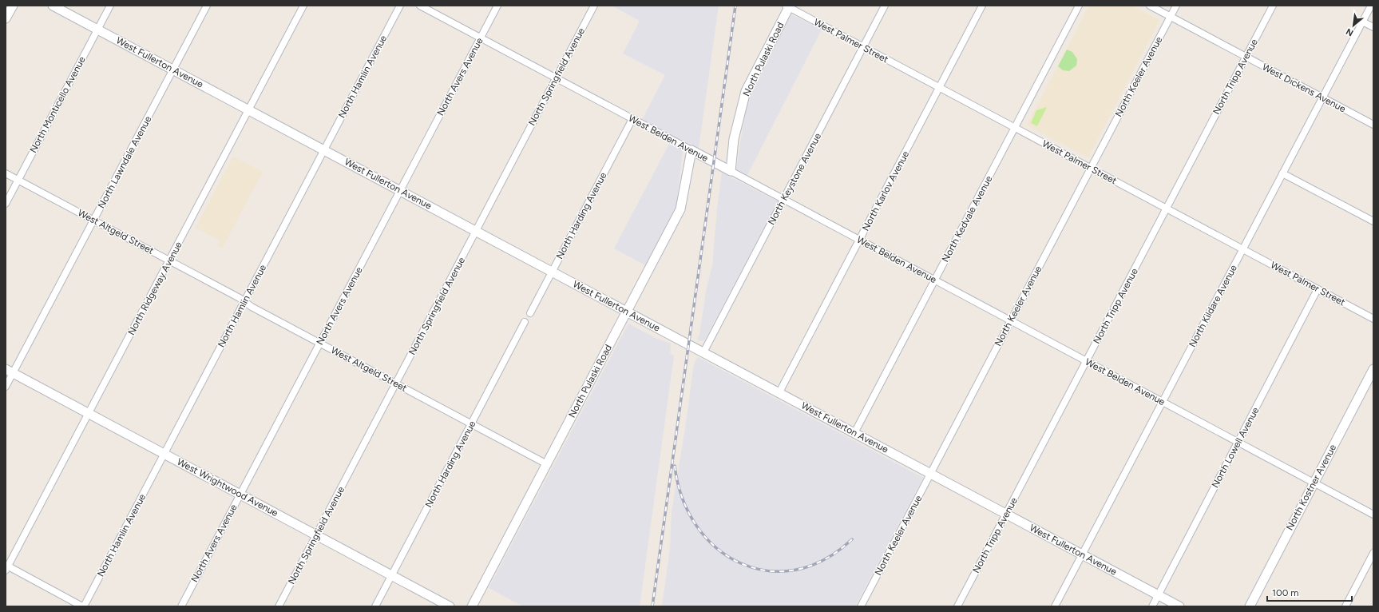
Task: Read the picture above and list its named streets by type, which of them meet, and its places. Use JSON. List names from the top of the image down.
{
  "streets": {
    "main road": [
      "North Pulaski Road",
      "West Fullerton Avenue",
      "West Belden Avenue",
      "West Wrightwood Avenue",
      "North Kostner Avenue"
    ],
    "street": [
      "West Palmer Street",
      "North Hamlin Avenue",
      "North Avers Avenue",
      "North Springfield Avenue",
      "North Keeler Avenue",
      "North Tripp Avenue",
      "West Dickens Avenue",
      "North Monticello Avenue",
      "North Lawndale Avenue",
      "North Keystone Avenue",
      "North Karlov Avenue",
      "North Harding Avenue",
      "North Kedvale Avenue",
      "West Altgeld Street",
      "North Ridgeway Avenue",
      "North Kildare Avenue",
      "North Lowell Avenue"
    ]
  },
  "crossings": [
    ["West Palmer Street", "North Pulaski Road"],
    ["West Palmer Street", "North Keeler Avenue"],
    ["West Palmer Street", "North Tripp Avenue"],
    ["West Palmer Street", "North Keystone Avenue"],
    ["West Palmer Street", "North Karlov Avenue"],
    ["West Palmer Street", "North Kedvale Avenue"],
    ["West Palmer Street", "North Kildare Avenue"],
    ["West Palmer Street", "North Lowell Avenue"],
    ["North Pulaski Road", "West Fullerton Avenue"],
    ["North Pulaski Road", "West Belden Avenue"],
    ["North Pulaski Road", "West Altgeld Street"],
    ["West Fullerton Avenue", "North Hamlin Avenue"],
    ["West Fullerton Avenue", "North Avers Avenue"],
    ["West Fullerton Avenue", "North Springfield Avenue"],
    ["West Fullerton Avenue", "North Keeler Avenue"],
    ["West Fullerton Avenue", "North Tripp Avenue"],
    ["West Fullerton Avenue", "North Monticello Avenue"],
    ["West Fullerton Avenue", "North Lawndale Avenue"],
    ["West Fullerton Avenue", "North Keystone Avenue"],
    ["West Fullerton Avenue", "North Karlov Avenue"],
    ["West Fullerton Avenue", "North Harding Avenue"],
    ["West Fullerton Avenue", "North Kedvale Avenue"],
    ["West Fullerton Avenue", "North Ridgeway Avenue"],
    ["West Fullerton Avenue", "North Kildare Avenue"],
    ["West Fullerton Avenue", "North Lowell Avenue"],
    ["North Hamlin Avenue", "West Altgeld Street"],
    ["North Hamlin Avenue", "West Wrightwood Avenue"],
    ["North Avers Avenue", "West Belden Avenue"],
    ["North Avers Avenue", "West Altgeld Street"],
    ["North Avers Avenue", "West Wrightwood Avenue"],
    ["North Springfield Avenue", "West Belden Avenue"],
    ["North Springfield Avenue", "West Altgeld Street"],
    ["North Springfield Avenue", "West Wrightwood Avenue"],
    ["North Keeler Avenue", "West Dickens Avenue"],
    ["North Keeler Avenue", "West Belden Avenue"],
    ["North Tripp Avenue", "West Dickens Avenue"],
    ["North Tripp Avenue", "West Belden Avenue"],
    ["West Dickens Avenue", "North Kildare Avenue"],
    ["North Monticello Avenue", "West Altgeld Street"],
    ["West Belden Avenue", "North Keystone Avenue"],
    ["West Belden Avenue", "North Karlov Avenue"],
    ["West Belden Avenue", "North Harding Avenue"],
    ["West Belden Avenue", "North Kedvale Avenue"],
    ["West Belden Avenue", "North Kildare Avenue"],
    ["West Belden Avenue", "North Lowell Avenue"],
    ["West Belden Avenue", "North Kostner Avenue"],
    ["North Lawndale Avenue", "West Altgeld Street"],
    ["North Lawndale Avenue", "West Wrightwood Avenue"],
    ["North Harding Avenue", "West Altgeld Street"],
    ["North Harding Avenue", "West Wrightwood Avenue"],
    ["West Altgeld Street", "North Ridgeway Avenue"],
    ["North Ridgeway Avenue", "West Wrightwood Avenue"]
  ],
  "scale_bar": "100 m",
  "north": "bottom left"
}
